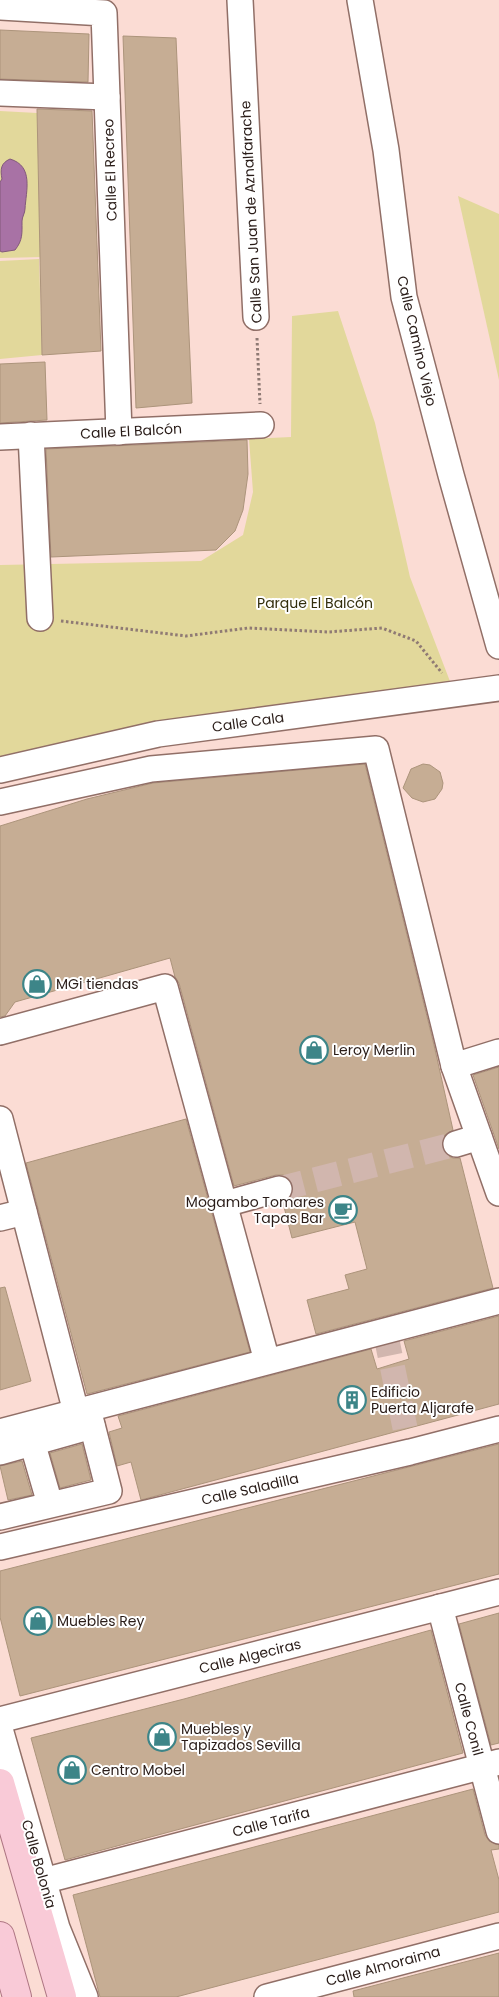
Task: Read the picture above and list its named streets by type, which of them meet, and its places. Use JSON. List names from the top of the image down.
{
  "streets": {
    "street": [
      "Calle El Recreo",
      "Calle San Juan de Aznalfarache",
      "Calle Camino Viejo",
      "Calle El Balcón",
      "Calle Cala",
      "Calle Saladilla",
      "Calle Algeciras",
      "Calle Conil",
      "Calle Tarifa",
      "Calle Bolonia",
      "Calle Almoraima"
    ]
  },
  "crossings": [
    ["Calle El Recreo", "Calle El Balcón"],
    ["Calle San Juan de Aznalfarache", "Calle El Balcón"],
    ["Calle Algeciras", "Calle Conil"],
    ["Calle Conil", "Calle Tarifa"],
    ["Calle Tarifa", "Calle Bolonia"]
  ],
  "parks": ["Parque El Balcón"],
  "places": {
    "shop": [
      "MGi tiendas",
      "Leroy Merlin",
      "Muebles Rey",
      "Muebles y Tapizados Sevilla",
      "Centro Mobel"
    ],
    "cafe": ["Mogambo Tomares Tapas Bar"],
    "building": ["Edificio Puerta Aljarafe"]
  }
}
